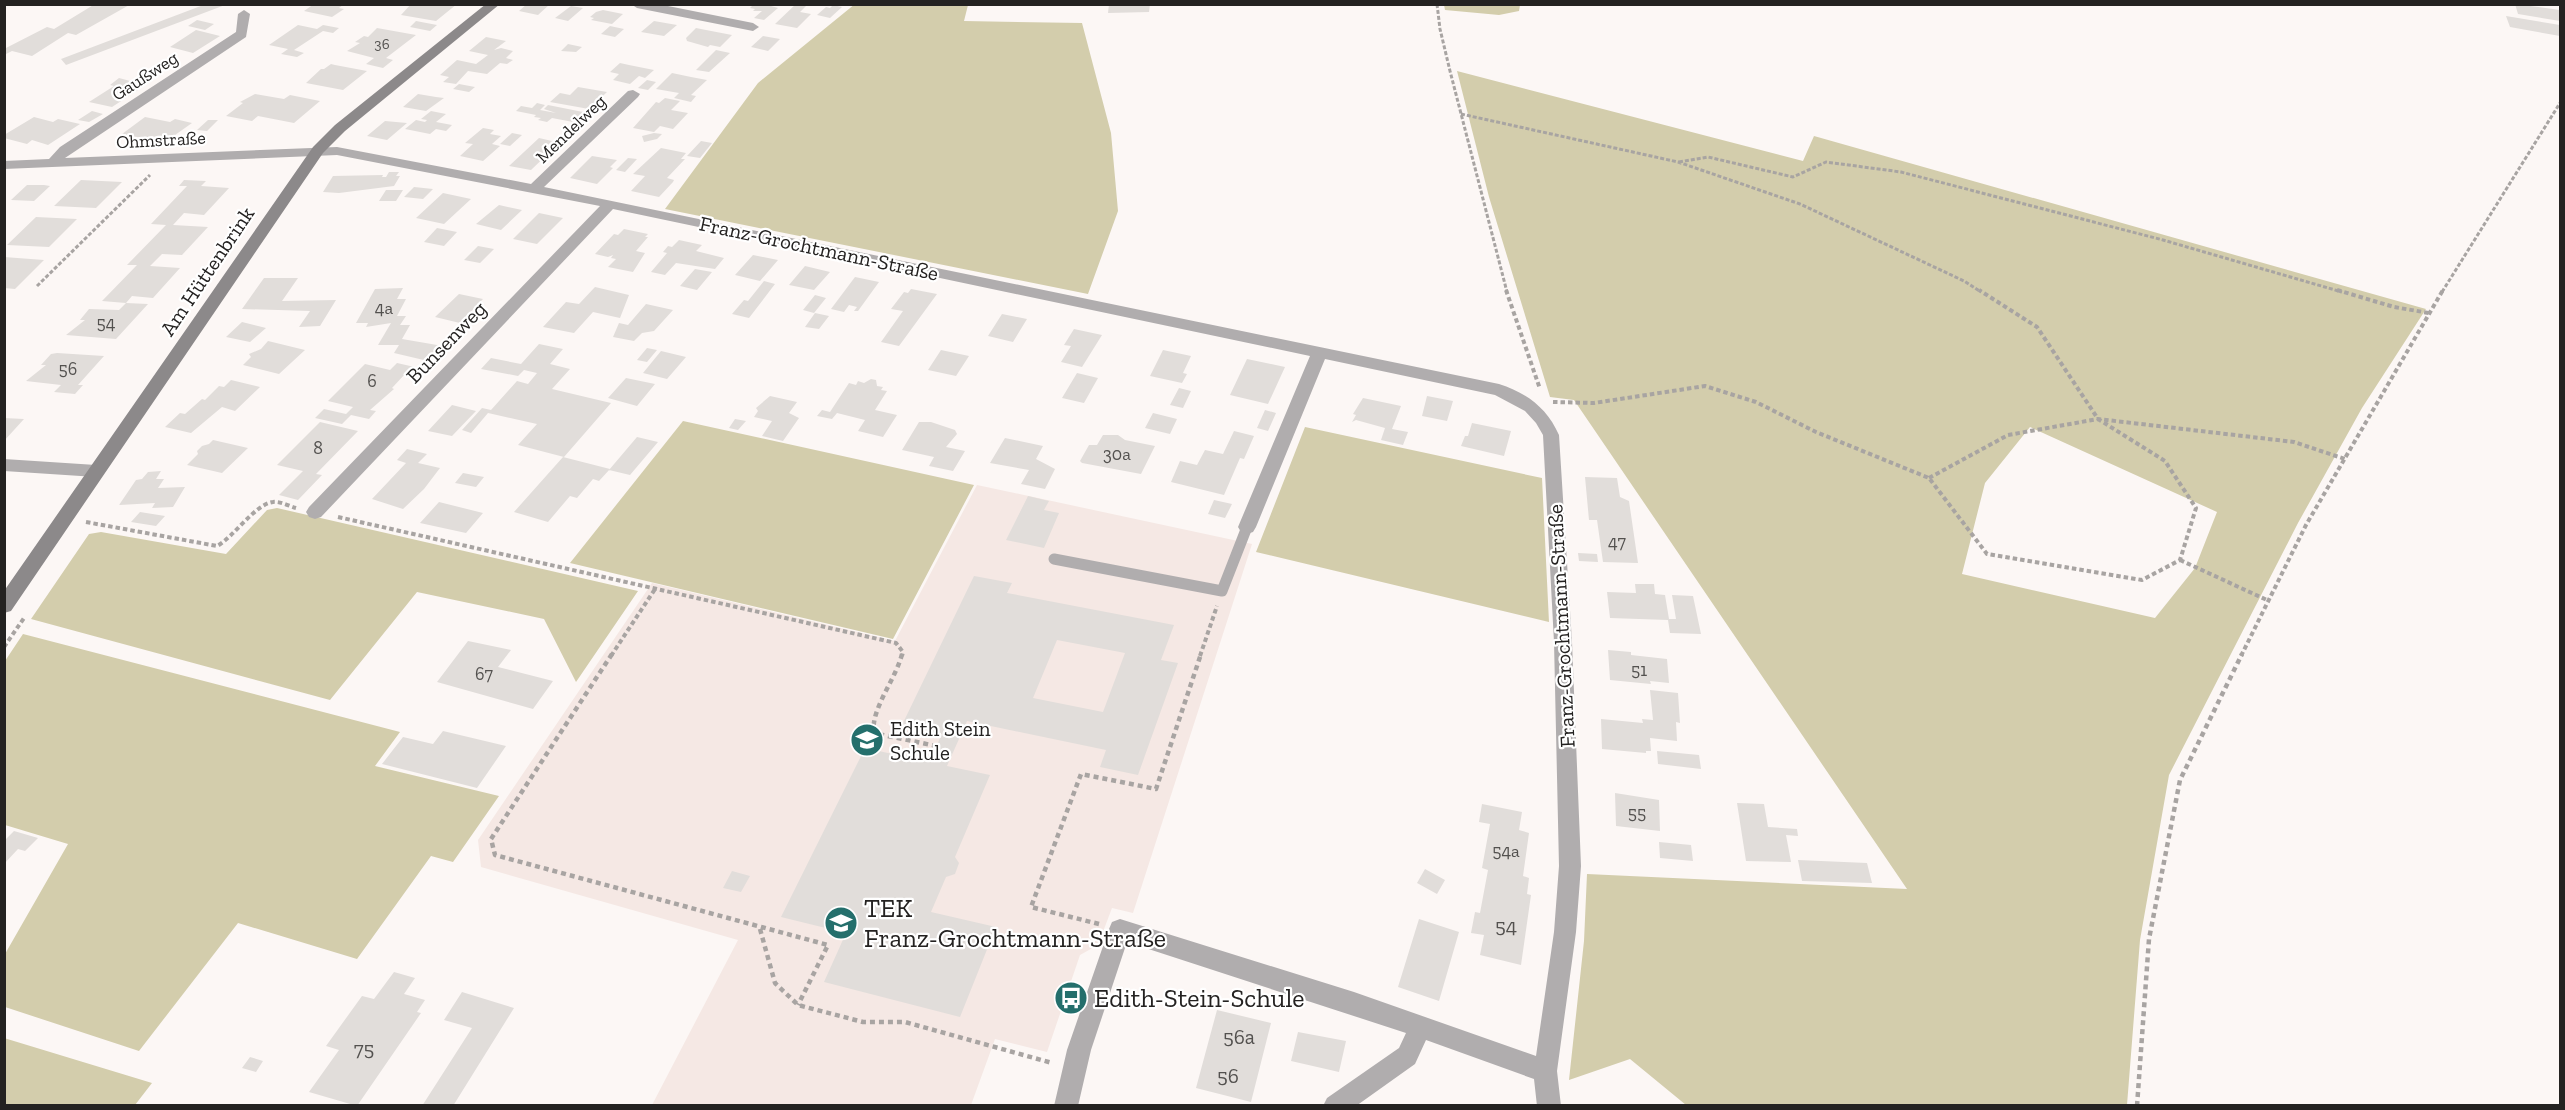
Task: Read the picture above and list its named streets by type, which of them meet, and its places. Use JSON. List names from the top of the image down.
{
  "streets": {
    "street": [
      "Gaußweg",
      "Mendelweg",
      "Ohmstraße",
      "Franz-Grochtmann-Straße",
      "Am Hüttenbrink",
      "Bunsenweg"
    ]
  },
  "crossings": [
    ["Gaußweg", "Ohmstraße"],
    ["Mendelweg", "Franz-Grochtmann-Straße"],
    ["Ohmstraße", "Franz-Grochtmann-Straße"],
    ["Ohmstraße", "Am Hüttenbrink"],
    ["Franz-Grochtmann-Straße", "Am Hüttenbrink"],
    ["Franz-Grochtmann-Straße", "Bunsenweg"]
  ],
  "places": {
    "school or university": ["Edith Stein Schule", "TEK Franz-Grochtmann-Straße"],
    "bus stop": ["Edith-Stein-Schule"]
  },
  "house_numbers": [
    "36",
    "4a",
    "54",
    "56",
    "6",
    "8",
    "30a",
    "47",
    "51",
    "67",
    "55",
    "54a",
    "54",
    "56a",
    "75",
    "56"
  ]
}
